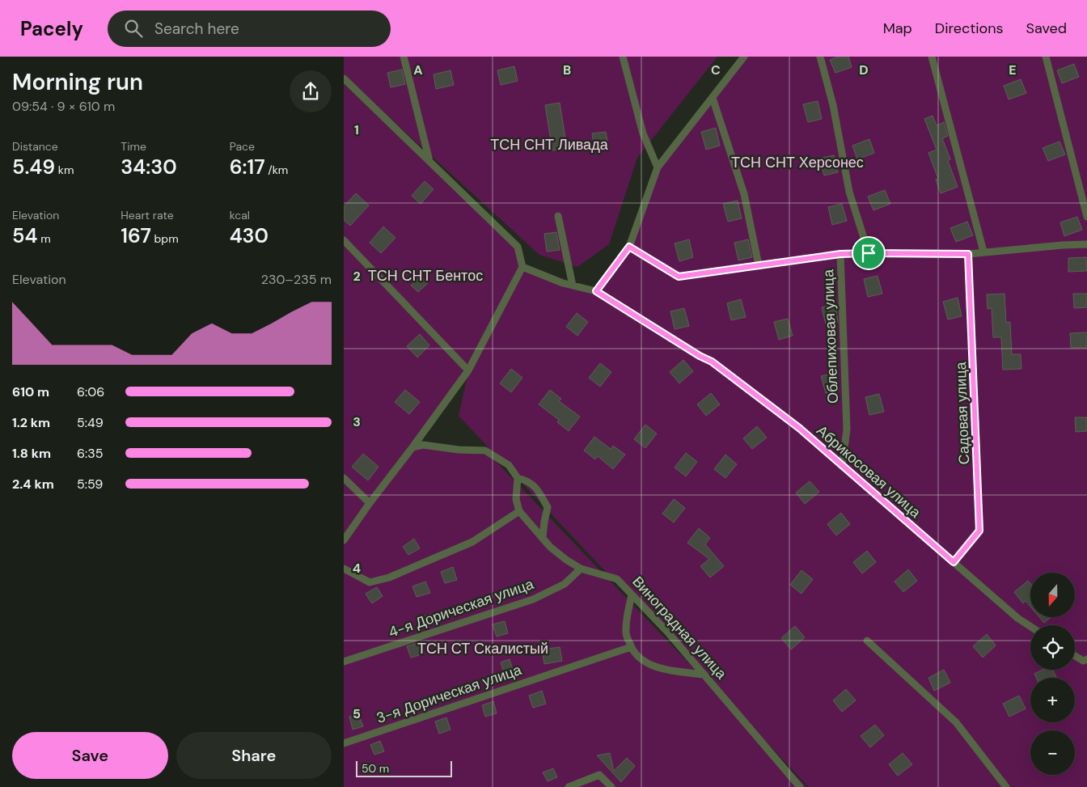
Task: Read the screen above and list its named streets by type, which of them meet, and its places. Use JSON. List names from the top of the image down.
{
  "streets": {
    "lane": [
      "Облепиховая улица",
      "Садовая улица",
      "Абрикосовая улица",
      "4-я Дорическая улица",
      "Виноградная улица",
      "3-я Дорическая улица"
    ]
  },
  "crossings": [
    ["Облепиховая улица", "Абрикосовая улица"],
    ["Садовая улица", "Абрикосовая улица"],
    ["4-я Дорическая улица", "Виноградная улица"]
  ],
  "parks": [
    "ТСН СНТ Ливада",
    "ТСН СНТ Херсонес",
    "ТСН СНТ Бентос",
    "ТСН СТ Скалистый"
  ],
  "scale_bar": "50 m",
  "north": "bottom",
  "page": {
    "header": "Pacely",
    "search": "Search here",
    "nav": ["Map", "Directions", "Saved"],
    "heading": ["Morning run", "09:54 · 9 × 610 m"],
    "stats": [
      ["Distance", "5.49 km"],
      ["Time", "34:30"],
      ["Pace", "6:17 /km"],
      ["Elevation", "54 m"],
      ["Heart rate", "167 bpm"],
      ["kcal", "430"]
    ],
    "chart": ["Elevation", "230–235 m"],
    "list": [
      {
        "name": "610 m",
        "note": "6:06"
      },
      {
        "name": "1.2 km",
        "note": "5:49"
      },
      {
        "name": "1.8 km",
        "note": "6:35"
      },
      {
        "name": "2.4 km",
        "note": "5:59"
      }
    ],
    "map_buttons": ["+", "−"],
    "buttons": ["Save", "Share"],
    "scale": "50 m"
  },
  "grid": {
    "columns": [
      "A",
      "B",
      "C",
      "D",
      "E"
    ],
    "rows": [
      "1",
      "2",
      "3",
      "4",
      "5"
    ]
  }
}
